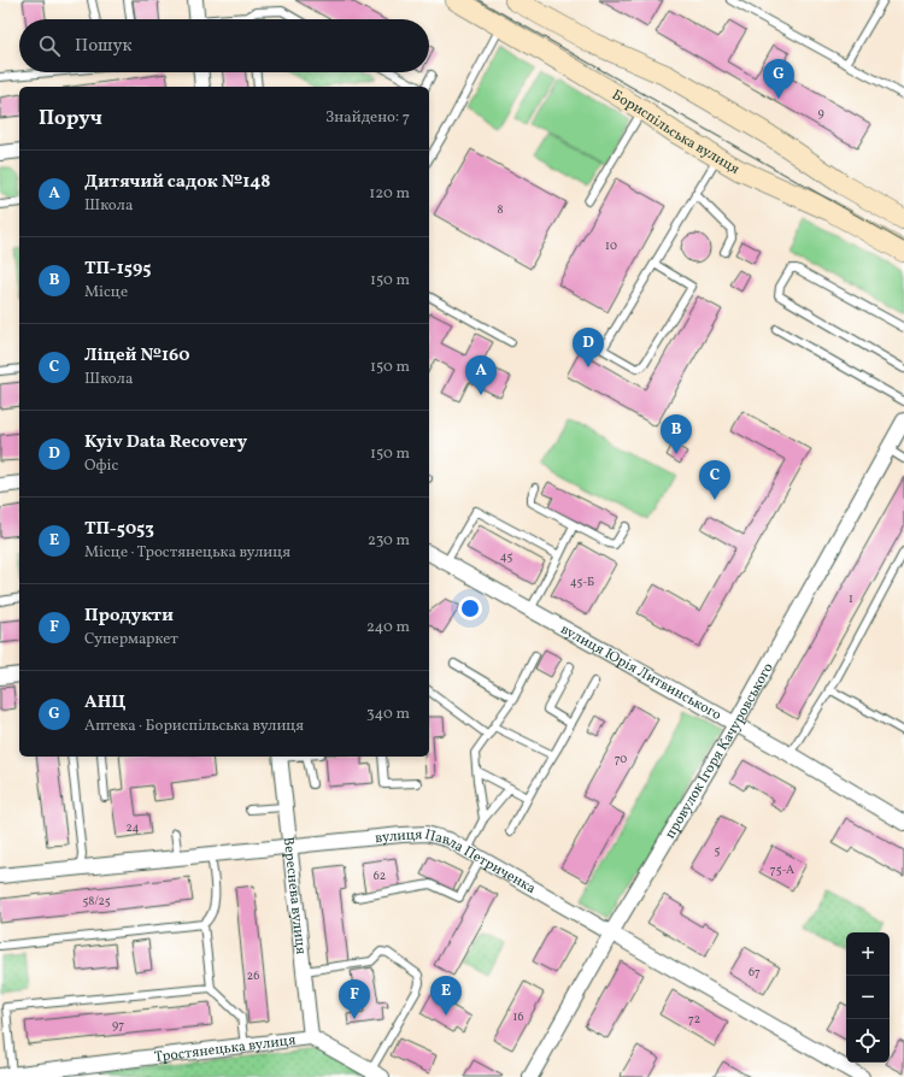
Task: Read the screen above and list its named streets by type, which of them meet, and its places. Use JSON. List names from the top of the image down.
{
  "streets": {
    "main road": ["Бориспільська вулиця"],
    "street": [
      "вулиця Юрія Литвинського",
      "провулок Ігоря Качуровського",
      "вулиця Павла Петриченка",
      "Вереснева вулиця",
      "Тростянецька вулиця"
    ]
  },
  "crossings": [
    ["вулиця Юрія Литвинського", "провулок Ігоря Качуровського"],
    ["провулок Ігоря Качуровського", "вулиця Павла Петриченка"],
    ["вулиця Павла Петриченка", "Вереснева вулиця"],
    ["Вереснева вулиця", "Тростянецька вулиця"]
  ],
  "house_numbers": [
    "9",
    "8",
    "10",
    "45",
    "45-Б",
    "1",
    "70",
    "24",
    "5",
    "75-А",
    "62",
    "58/25",
    "67",
    "26",
    "16",
    "72",
    "97"
  ],
  "page": {
    "search": "Пошук",
    "pins": [
      "G",
      "D",
      "A",
      "B",
      "C",
      "E",
      "F"
    ],
    "heading": ["Поруч", "Знайдено: 7"],
    "list": [
      {
        "mark": "A",
        "name": "Дитячий садок №148",
        "note": "Школа",
        "value": "120 m"
      },
      {
        "mark": "B",
        "name": "ТП-1595",
        "note": "Місце",
        "value": "150 m"
      },
      {
        "mark": "C",
        "name": "Ліцей №160",
        "note": "Школа",
        "value": "150 m"
      },
      {
        "mark": "D",
        "name": "Kyiv Data Recovery",
        "note": "Офіс",
        "value": "150 m"
      },
      {
        "mark": "E",
        "name": "ТП-5053",
        "note": "Місце · Тростянецька вулиця",
        "value": "230 m"
      },
      {
        "mark": "F",
        "name": "Продукти",
        "note": "Супермаркет",
        "value": "240 m"
      },
      {
        "mark": "G",
        "name": "АНЦ",
        "note": "Аптека · Бориспільська вулиця",
        "value": "340 m"
      }
    ],
    "map_buttons": ["+", "−"]
  }
}
